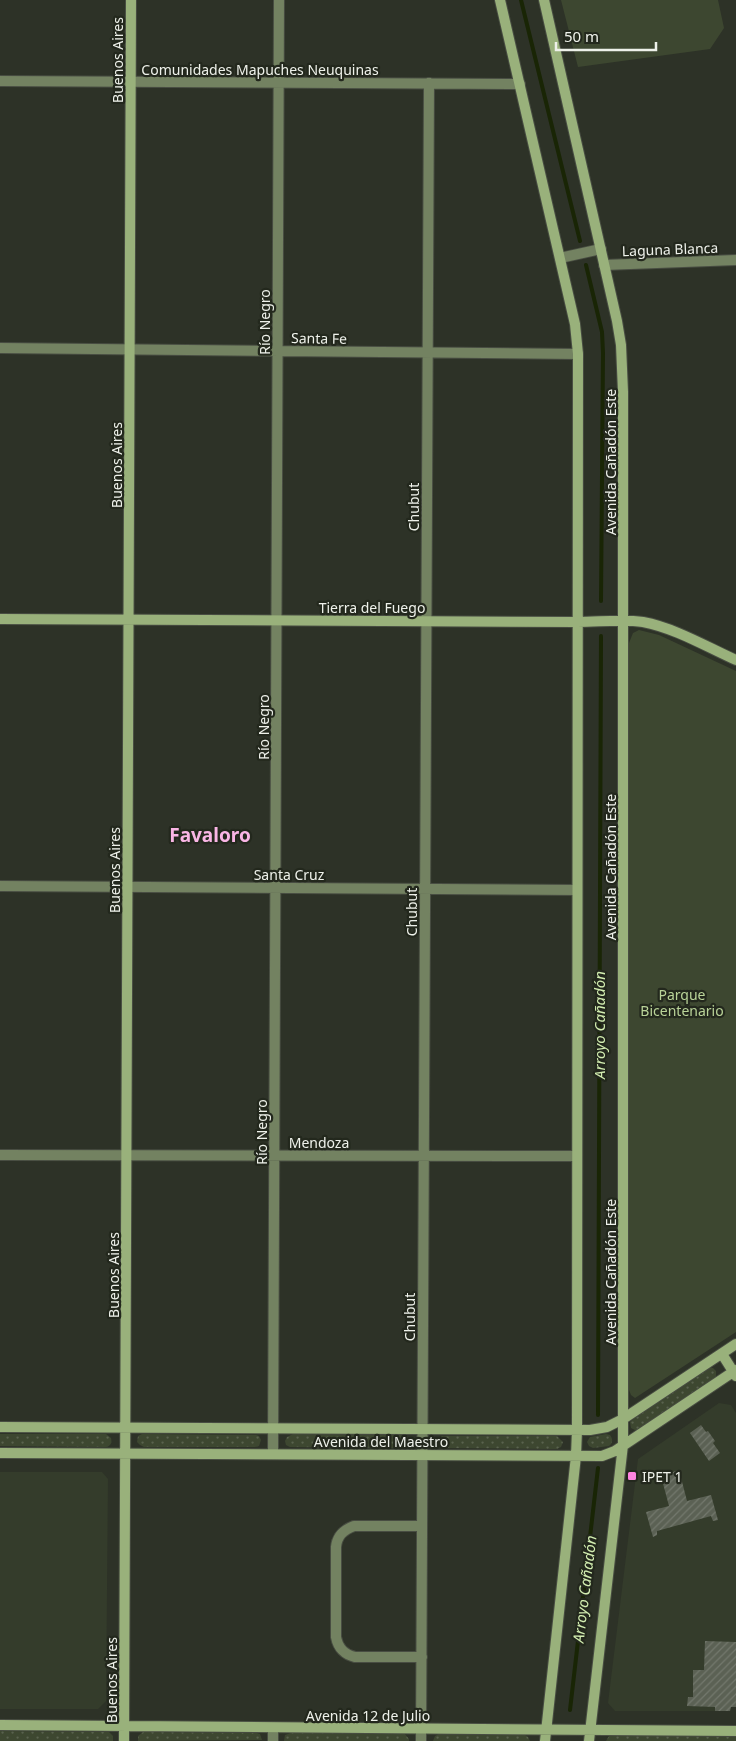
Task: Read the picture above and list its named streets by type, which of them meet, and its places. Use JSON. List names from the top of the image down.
{
  "streets": {
    "street": [
      "Buenos Aires",
      "Comunidades Mapuches Neuquinas",
      "Laguna Blanca",
      "Río Negro",
      "Santa Fe",
      "Avenida Cañadón Este",
      "Chubut",
      "Tierra del Fuego",
      "Santa Cruz",
      "Mendoza",
      "Avenida del Maestro",
      "Avenida 12 de Julio"
    ]
  },
  "crossings": [
    ["Buenos Aires", "Comunidades Mapuches Neuquinas"],
    ["Buenos Aires", "Santa Fe"],
    ["Buenos Aires", "Tierra del Fuego"],
    ["Buenos Aires", "Santa Cruz"],
    ["Buenos Aires", "Mendoza"],
    ["Buenos Aires", "Avenida del Maestro"],
    ["Buenos Aires", "Avenida 12 de Julio"],
    ["Comunidades Mapuches Neuquinas", "Río Negro"],
    ["Comunidades Mapuches Neuquinas", "Chubut"],
    ["Laguna Blanca", "Avenida Cañadón Este"],
    ["Río Negro", "Santa Fe"],
    ["Río Negro", "Tierra del Fuego"],
    ["Río Negro", "Santa Cruz"],
    ["Río Negro", "Mendoza"],
    ["Río Negro", "Avenida del Maestro"],
    ["Santa Fe", "Chubut"],
    ["Avenida Cañadón Este", "Tierra del Fuego"],
    ["Avenida Cañadón Este", "Avenida del Maestro"],
    ["Avenida Cañadón Este", "Avenida 12 de Julio"],
    ["Chubut", "Tierra del Fuego"],
    ["Chubut", "Santa Cruz"],
    ["Chubut", "Mendoza"],
    ["Chubut", "Avenida del Maestro"],
    ["Chubut", "Avenida 12 de Julio"]
  ],
  "districts": ["Favaloro"],
  "water": ["Arroyo Cañadón"],
  "parks": ["Parque Bicentenario"],
  "places": {
    "transit": ["IPET 1"]
  },
  "scale_bar": "50 m"
}
